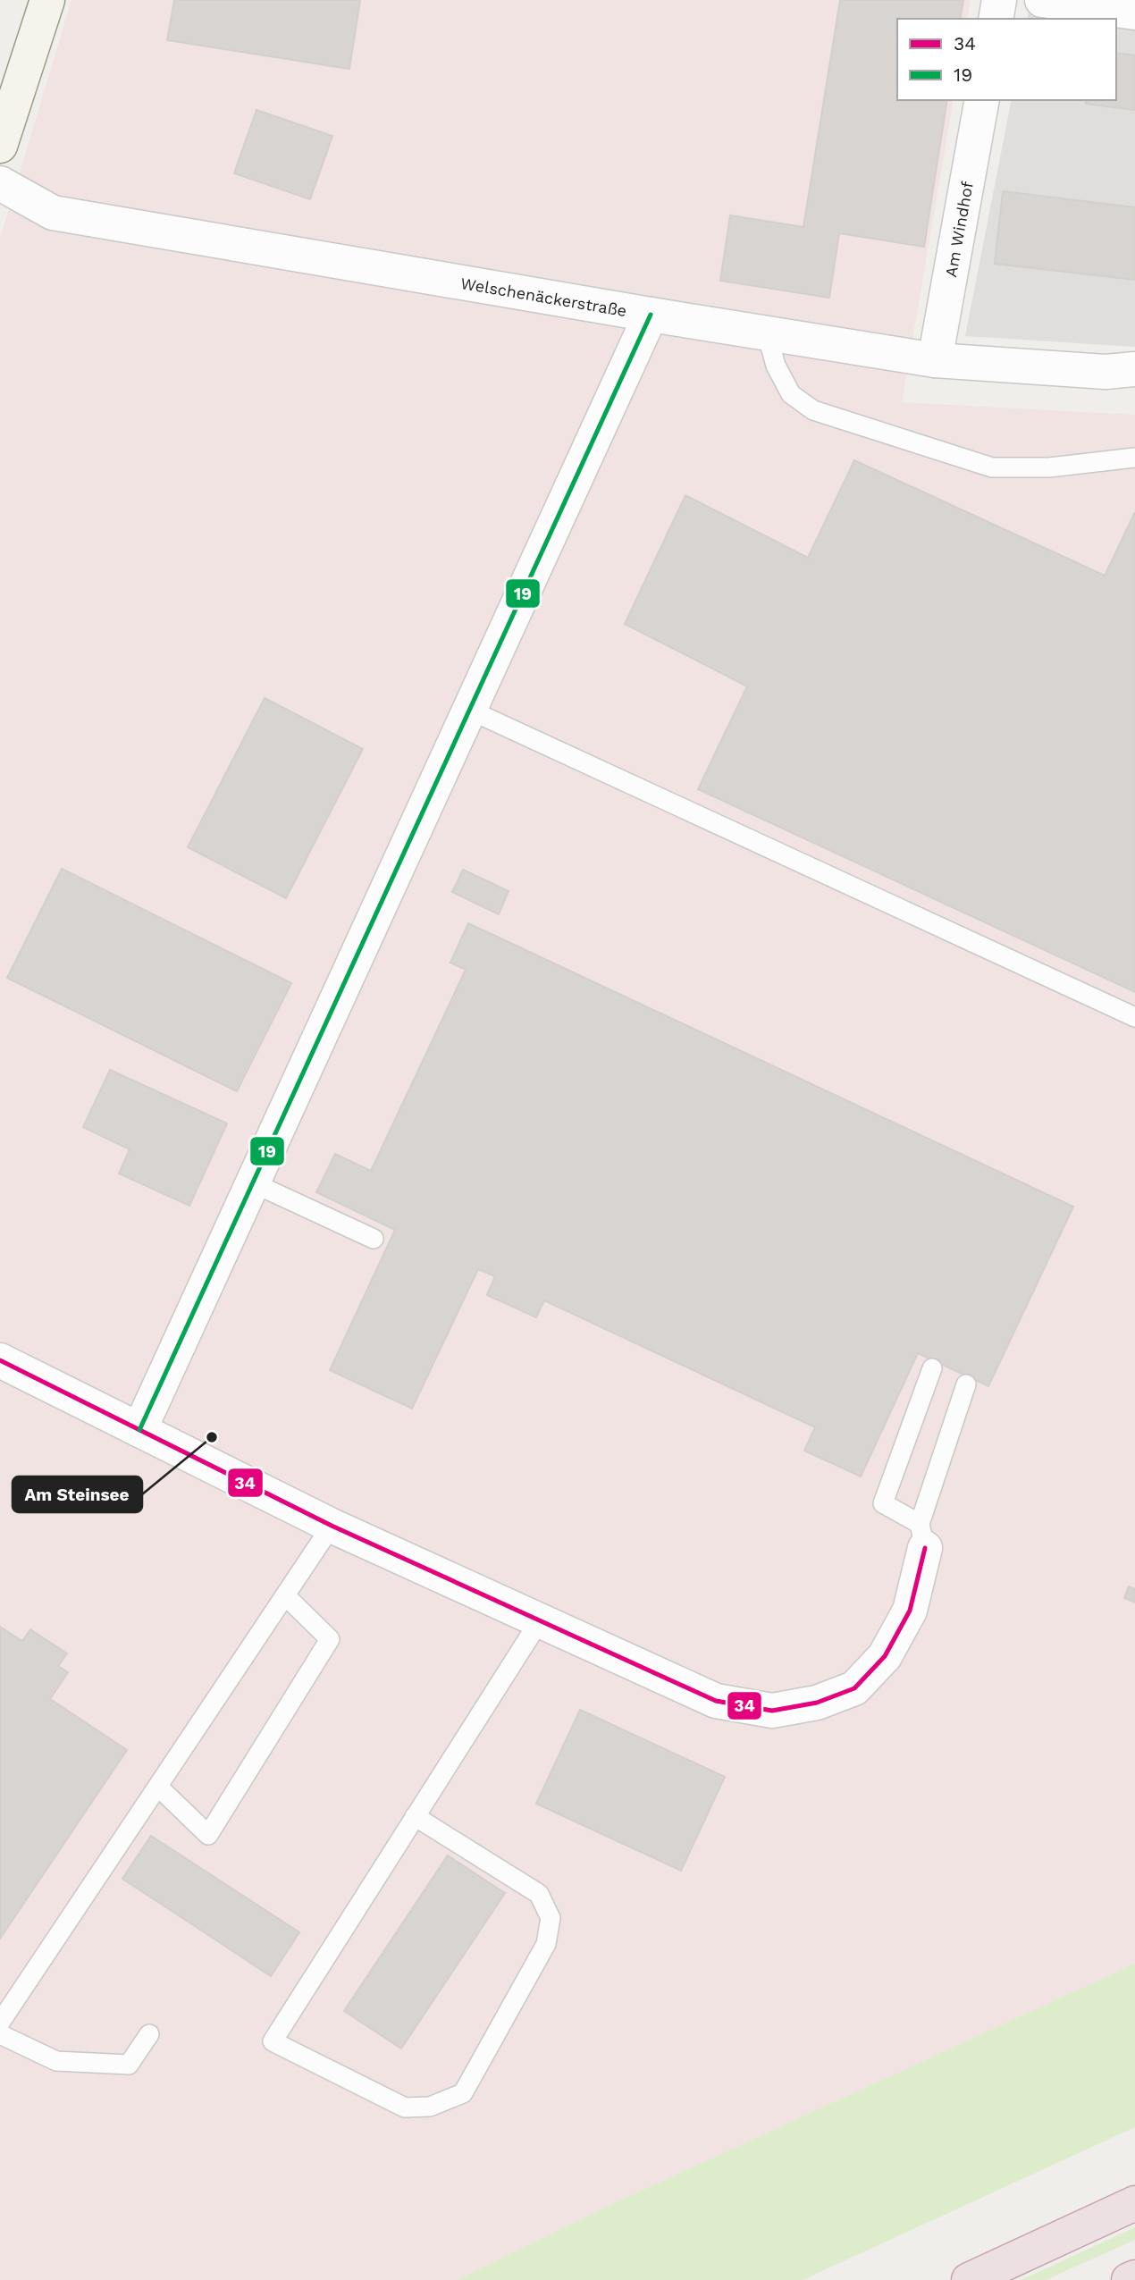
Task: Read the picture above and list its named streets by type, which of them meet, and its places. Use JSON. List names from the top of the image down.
{
  "streets": {
    "street": ["Am Windhof", "Welschenäckerstraße"]
  },
  "crossings": [
    ["Am Windhof", "Welschenäckerstraße"]
  ],
  "places": ["Am Steinsee"],
  "lines": ["transit line 19", "transit line 34"],
  "legend": ["34", "19"]
}
